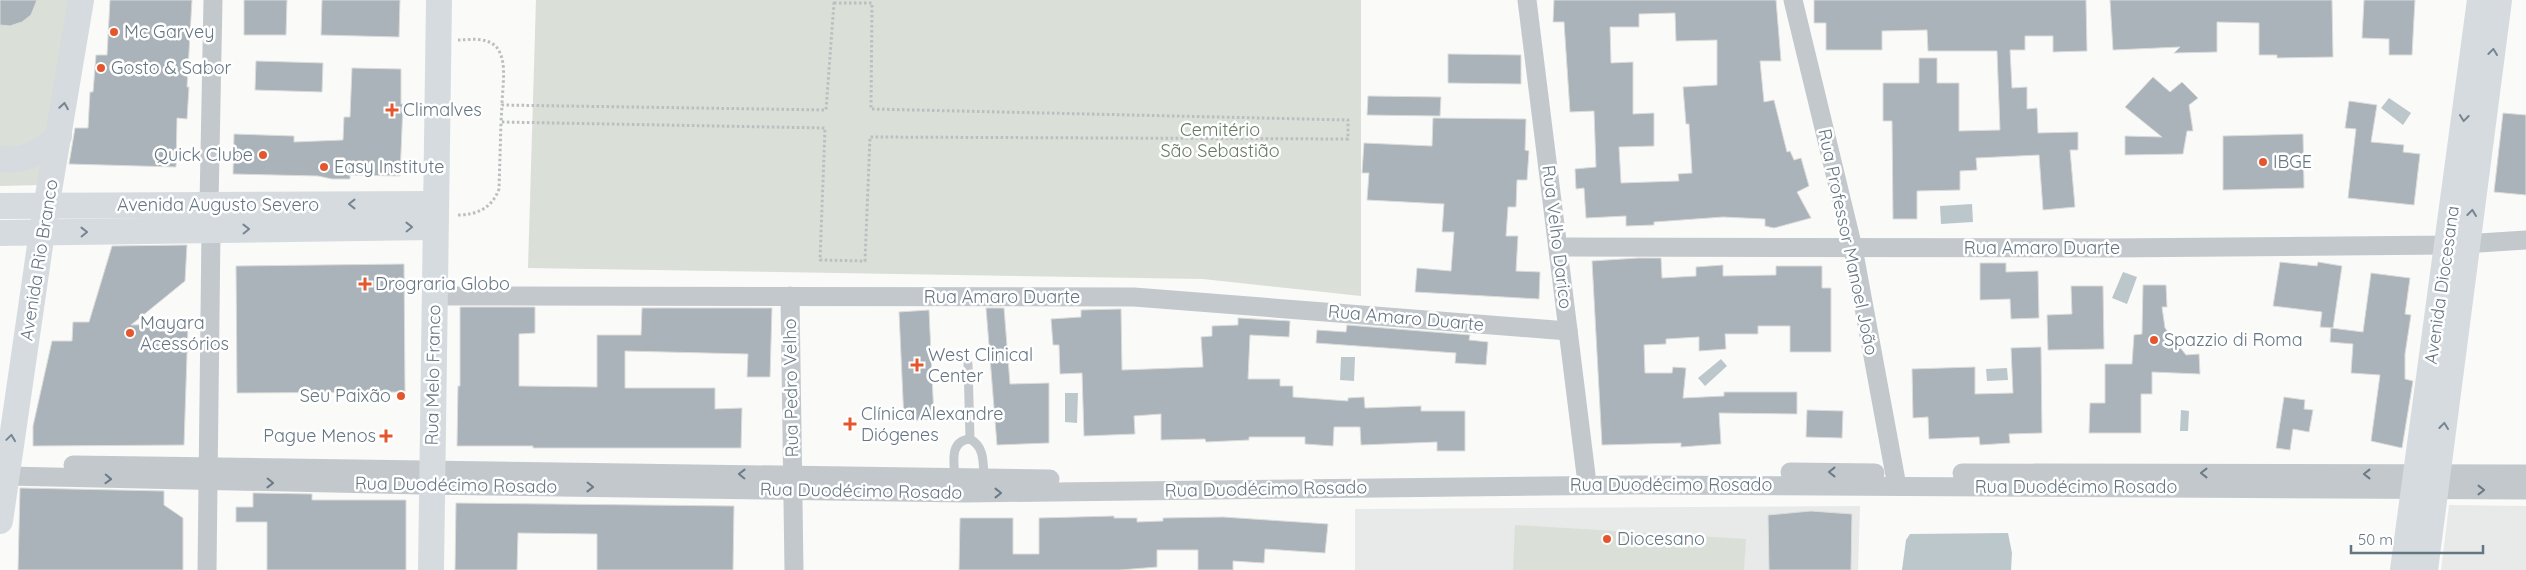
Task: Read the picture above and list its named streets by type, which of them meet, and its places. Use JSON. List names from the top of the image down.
{
  "streets": {
    "main road": [
      "Avenida Augusto Severo",
      "Avenida Rio Branco",
      "Avenida Diocesana",
      "Rua Melo Franco"
    ],
    "street": [
      "Rua Velho Darico",
      "Rua Professor Manoel João",
      "Rua Amaro Duarte",
      "Rua Pedro Velho",
      "Rua Duodécimo Rosado"
    ]
  },
  "crossings": [
    ["Avenida Augusto Severo", "Avenida Rio Branco"],
    ["Avenida Augusto Severo", "Rua Melo Franco"],
    ["Rua Velho Darico", "Rua Amaro Duarte"],
    ["Rua Velho Darico", "Rua Duodécimo Rosado"],
    ["Rua Professor Manoel João", "Rua Amaro Duarte"],
    ["Rua Professor Manoel João", "Rua Duodécimo Rosado"],
    ["Rua Amaro Duarte", "Avenida Diocesana"],
    ["Rua Amaro Duarte", "Rua Melo Franco"],
    ["Rua Amaro Duarte", "Rua Pedro Velho"],
    ["Avenida Rio Branco", "Rua Duodécimo Rosado"],
    ["Avenida Diocesana", "Rua Duodécimo Rosado"],
    ["Rua Melo Franco", "Rua Duodécimo Rosado"],
    ["Rua Pedro Velho", "Rua Duodécimo Rosado"]
  ],
  "one_way": ["Avenida Rio Branco"],
  "parks": ["Cemitério São Sebastião"],
  "places": {
    "other": [
      "Mc Garvey",
      "Gosto & Sabor",
      "Quick Clube",
      "IBGE",
      "Easy Institute",
      "Mayara Acessórios",
      "Spazzio di Roma",
      "Seu Paixão",
      "Diocesano"
    ],
    "health": [
      "Climalves",
      "Drograria Globo",
      "West Clinical Center",
      "Clínica Alexandre Diógenes",
      "Pague Menos"
    ]
  },
  "scale_bar": "50 m"
}
